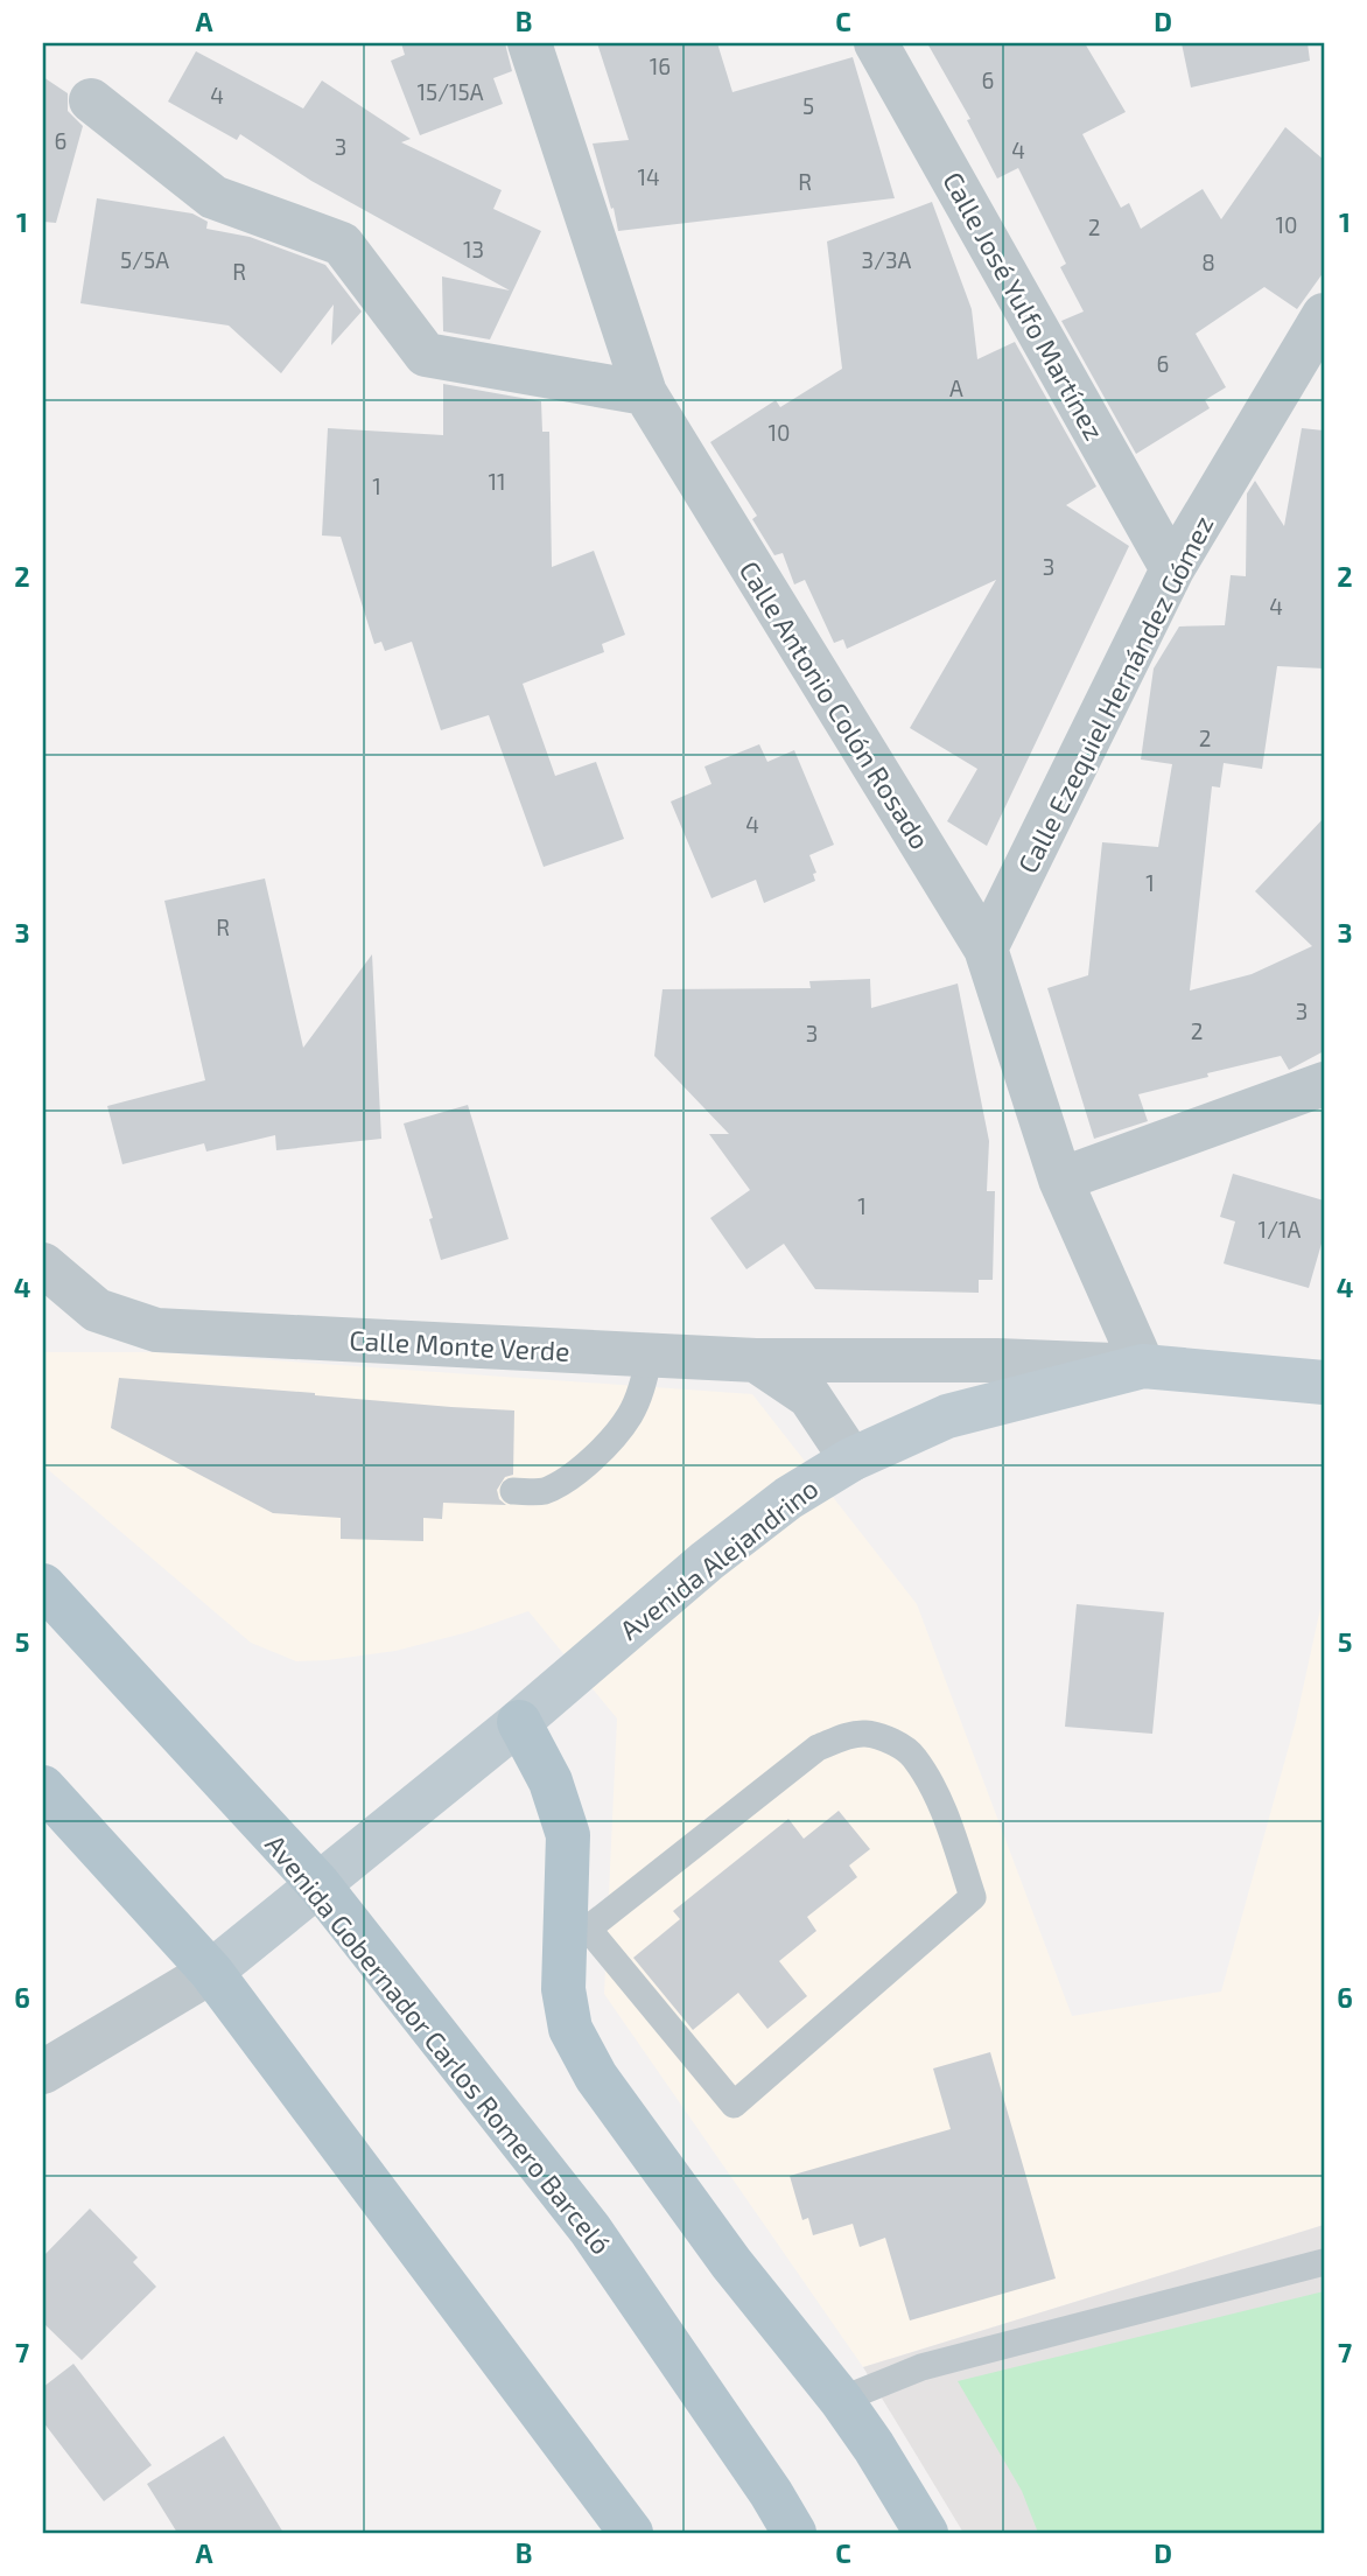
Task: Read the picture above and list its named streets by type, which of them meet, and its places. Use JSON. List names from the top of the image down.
{
  "streets": {
    "main road": ["Avenida Gobernador Carlos Romero Barceló"],
    "street": [
      "Calle José Yulfo Martínez",
      "Calle Ezequiel Hernández Gómez",
      "Calle Antonio Colón Rosado",
      "Calle Monte Verde",
      "Avenida Alejandrino"
    ]
  },
  "crossings": [
    ["Calle José Yulfo Martínez", "Calle Ezequiel Hernández Gómez"],
    ["Calle Ezequiel Hernández Gómez", "Calle Antonio Colón Rosado"],
    ["Calle Antonio Colón Rosado", "Calle Monte Verde"],
    ["Calle Antonio Colón Rosado", "Avenida Alejandrino"],
    ["Calle Monte Verde", "Avenida Alejandrino"],
    ["Avenida Alejandrino", "Avenida Gobernador Carlos Romero Barceló"]
  ],
  "house_numbers": [
    "16",
    "6",
    "15/15A",
    "4",
    "5",
    "6",
    "3",
    "4",
    "14",
    "R",
    "10",
    "2",
    "13",
    "5/5A",
    "3/3A",
    "8",
    "R",
    "6",
    "A",
    "10",
    "11",
    "1",
    "3",
    "4",
    "2",
    "4",
    "1",
    "R",
    "3",
    "2",
    "3",
    "1",
    "1/1A"
  ],
  "grid": {
    "columns": [
      "A",
      "B",
      "C",
      "D"
    ],
    "rows": [
      "1",
      "2",
      "3",
      "4",
      "5",
      "6",
      "7"
    ]
  }
}
